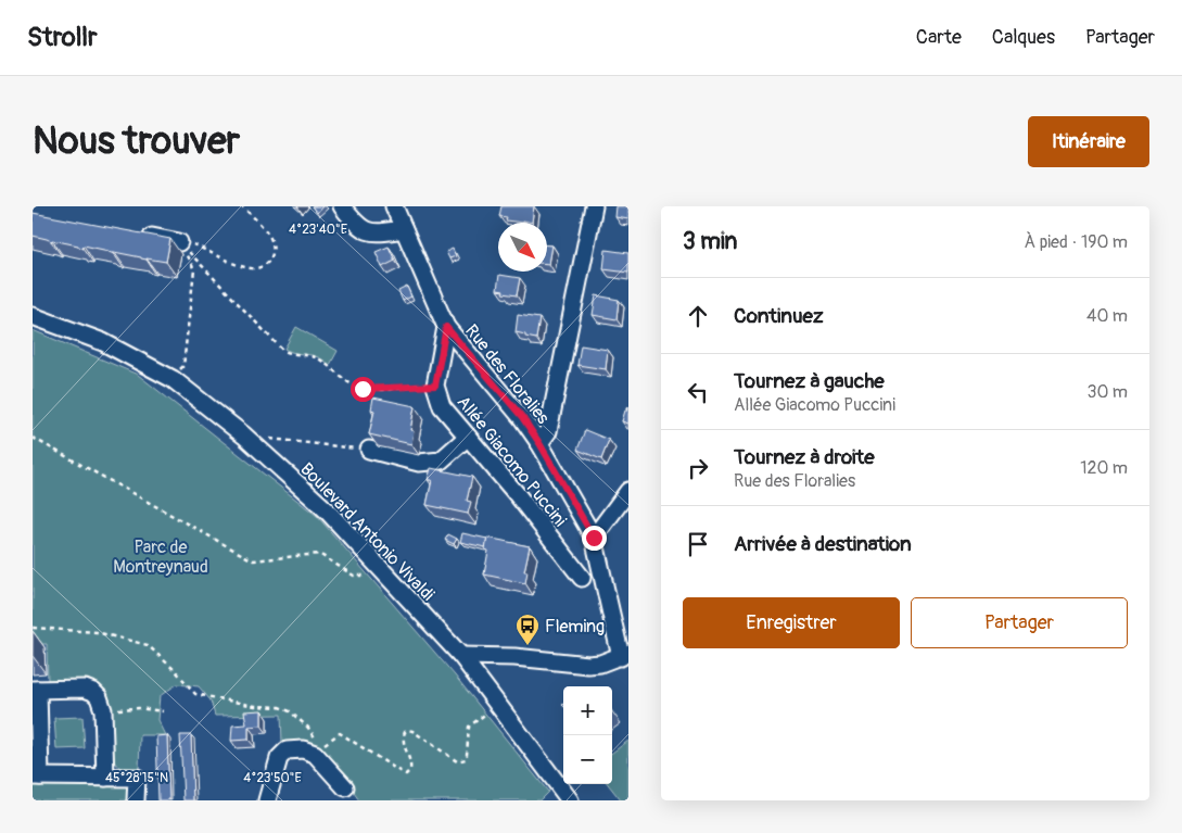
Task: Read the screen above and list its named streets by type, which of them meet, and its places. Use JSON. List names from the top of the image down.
{
  "streets": {
    "street": ["Rue des Floralies", "Allée Giacomo Puccini", "Boulevard Antonio Vivaldi"]
  },
  "crossings": [
    ["Rue des Floralies", "Allée Giacomo Puccini"]
  ],
  "parks": ["Parc de Montreynaud"],
  "places": {
    "bus stop": ["Fleming"]
  },
  "north": "bottom right",
  "page": {
    "header": "Strollr",
    "nav": ["Carte", "Calques", "Partager"],
    "buttons": [
      "Itinéraire",
      ["Enregistrer", "Partager"]
    ],
    "title": "Nous trouver",
    "heading": ["3 min", "À pied · 190 m"],
    "list": [
      ["Continuez", "40 m"],
      ["Tournez à gauche", "Allée Giacomo Puccini", "30 m"],
      ["Tournez à droite", "Rue des Floralies", "120 m"],
      "Arrivée à destination"
    ],
    "map_buttons": ["+", "−"]
  },
  "coordinates": ["4°23'40\"E", "45°28'15\"N", "4°23'50\"E"]
}
